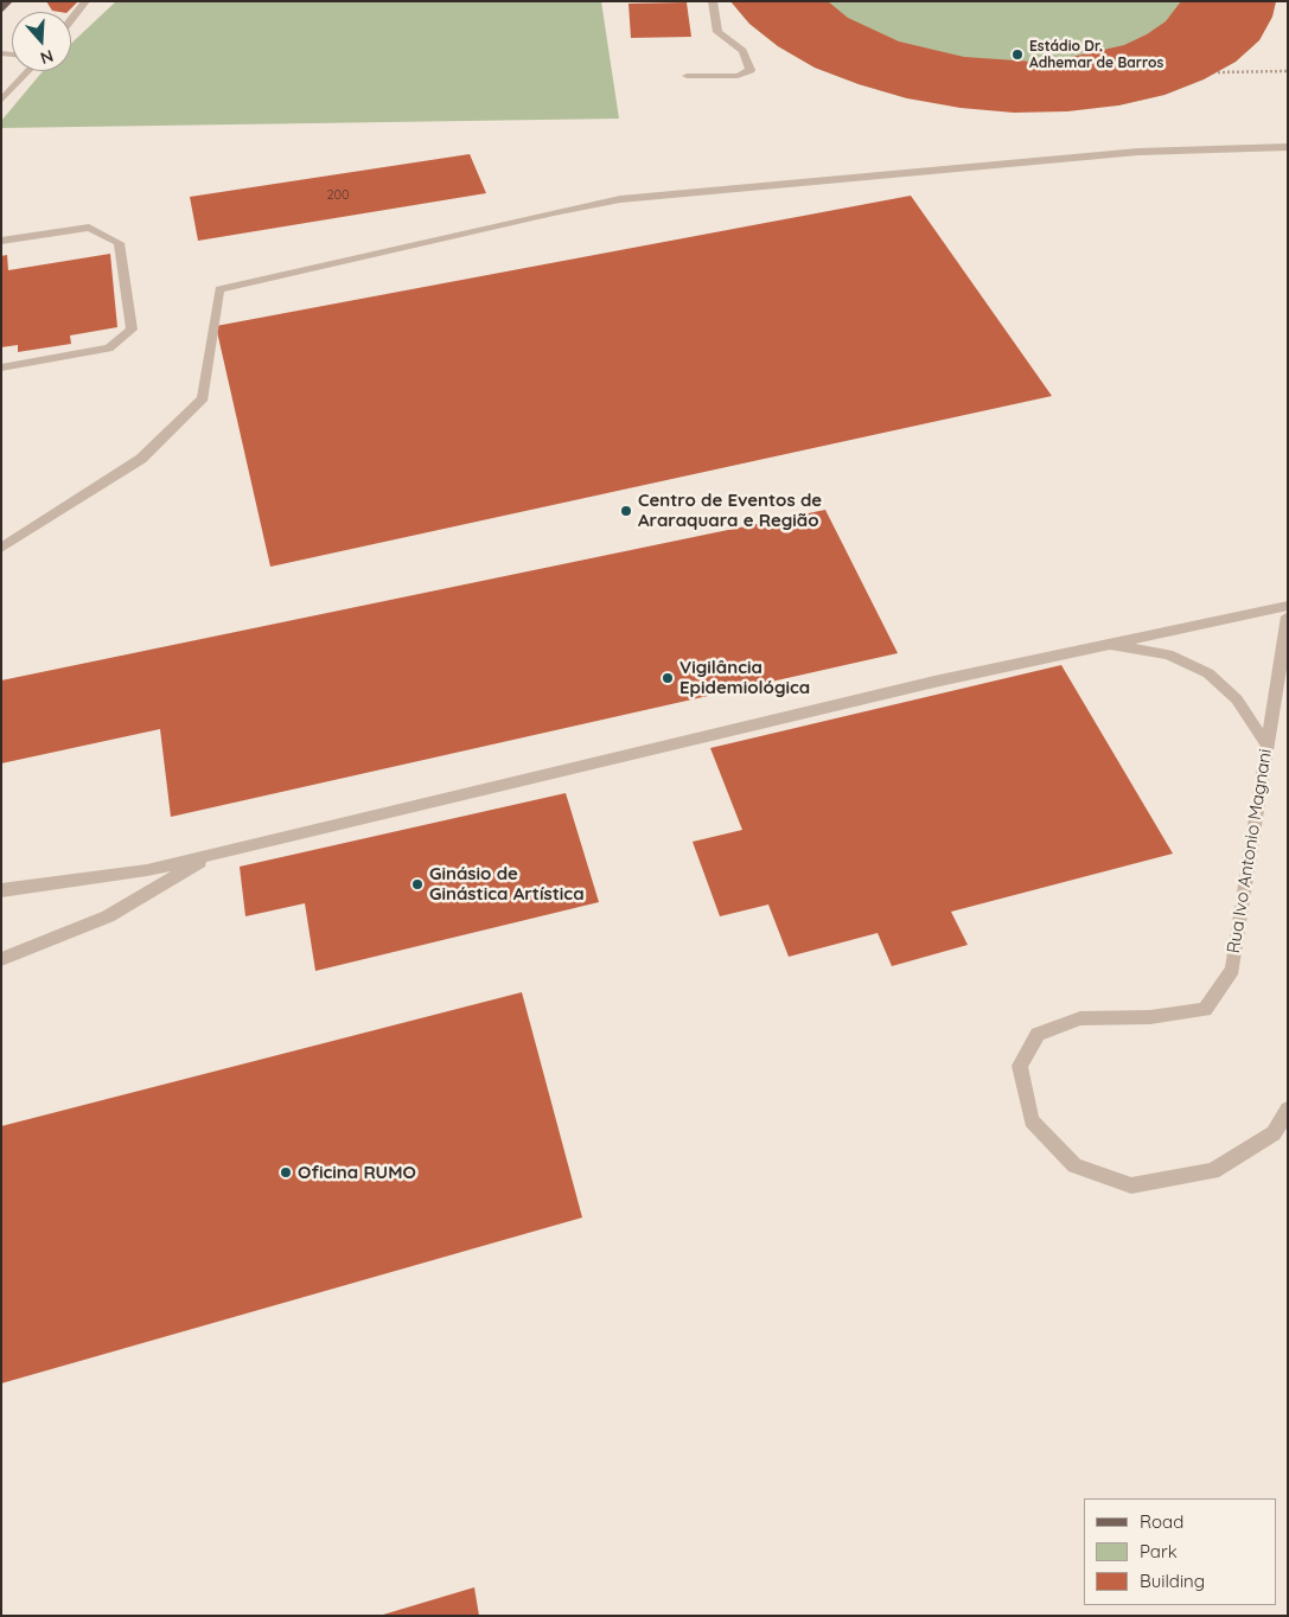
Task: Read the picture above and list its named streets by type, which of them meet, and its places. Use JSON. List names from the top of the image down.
{
  "streets": {
    "street": ["Rua Ivo Antonio Magnani"]
  },
  "places": [
    "Estádio Dr. Adhemar de Barros",
    "Centro de Eventos de Araraquara e Região",
    "Vigilância Epidemiológica",
    "Ginásio de Ginástica Artística",
    "Oficina RUMO"
  ],
  "house_numbers": ["200"],
  "legend": ["Road", "Park", "Building"],
  "north": "bottom"
}
